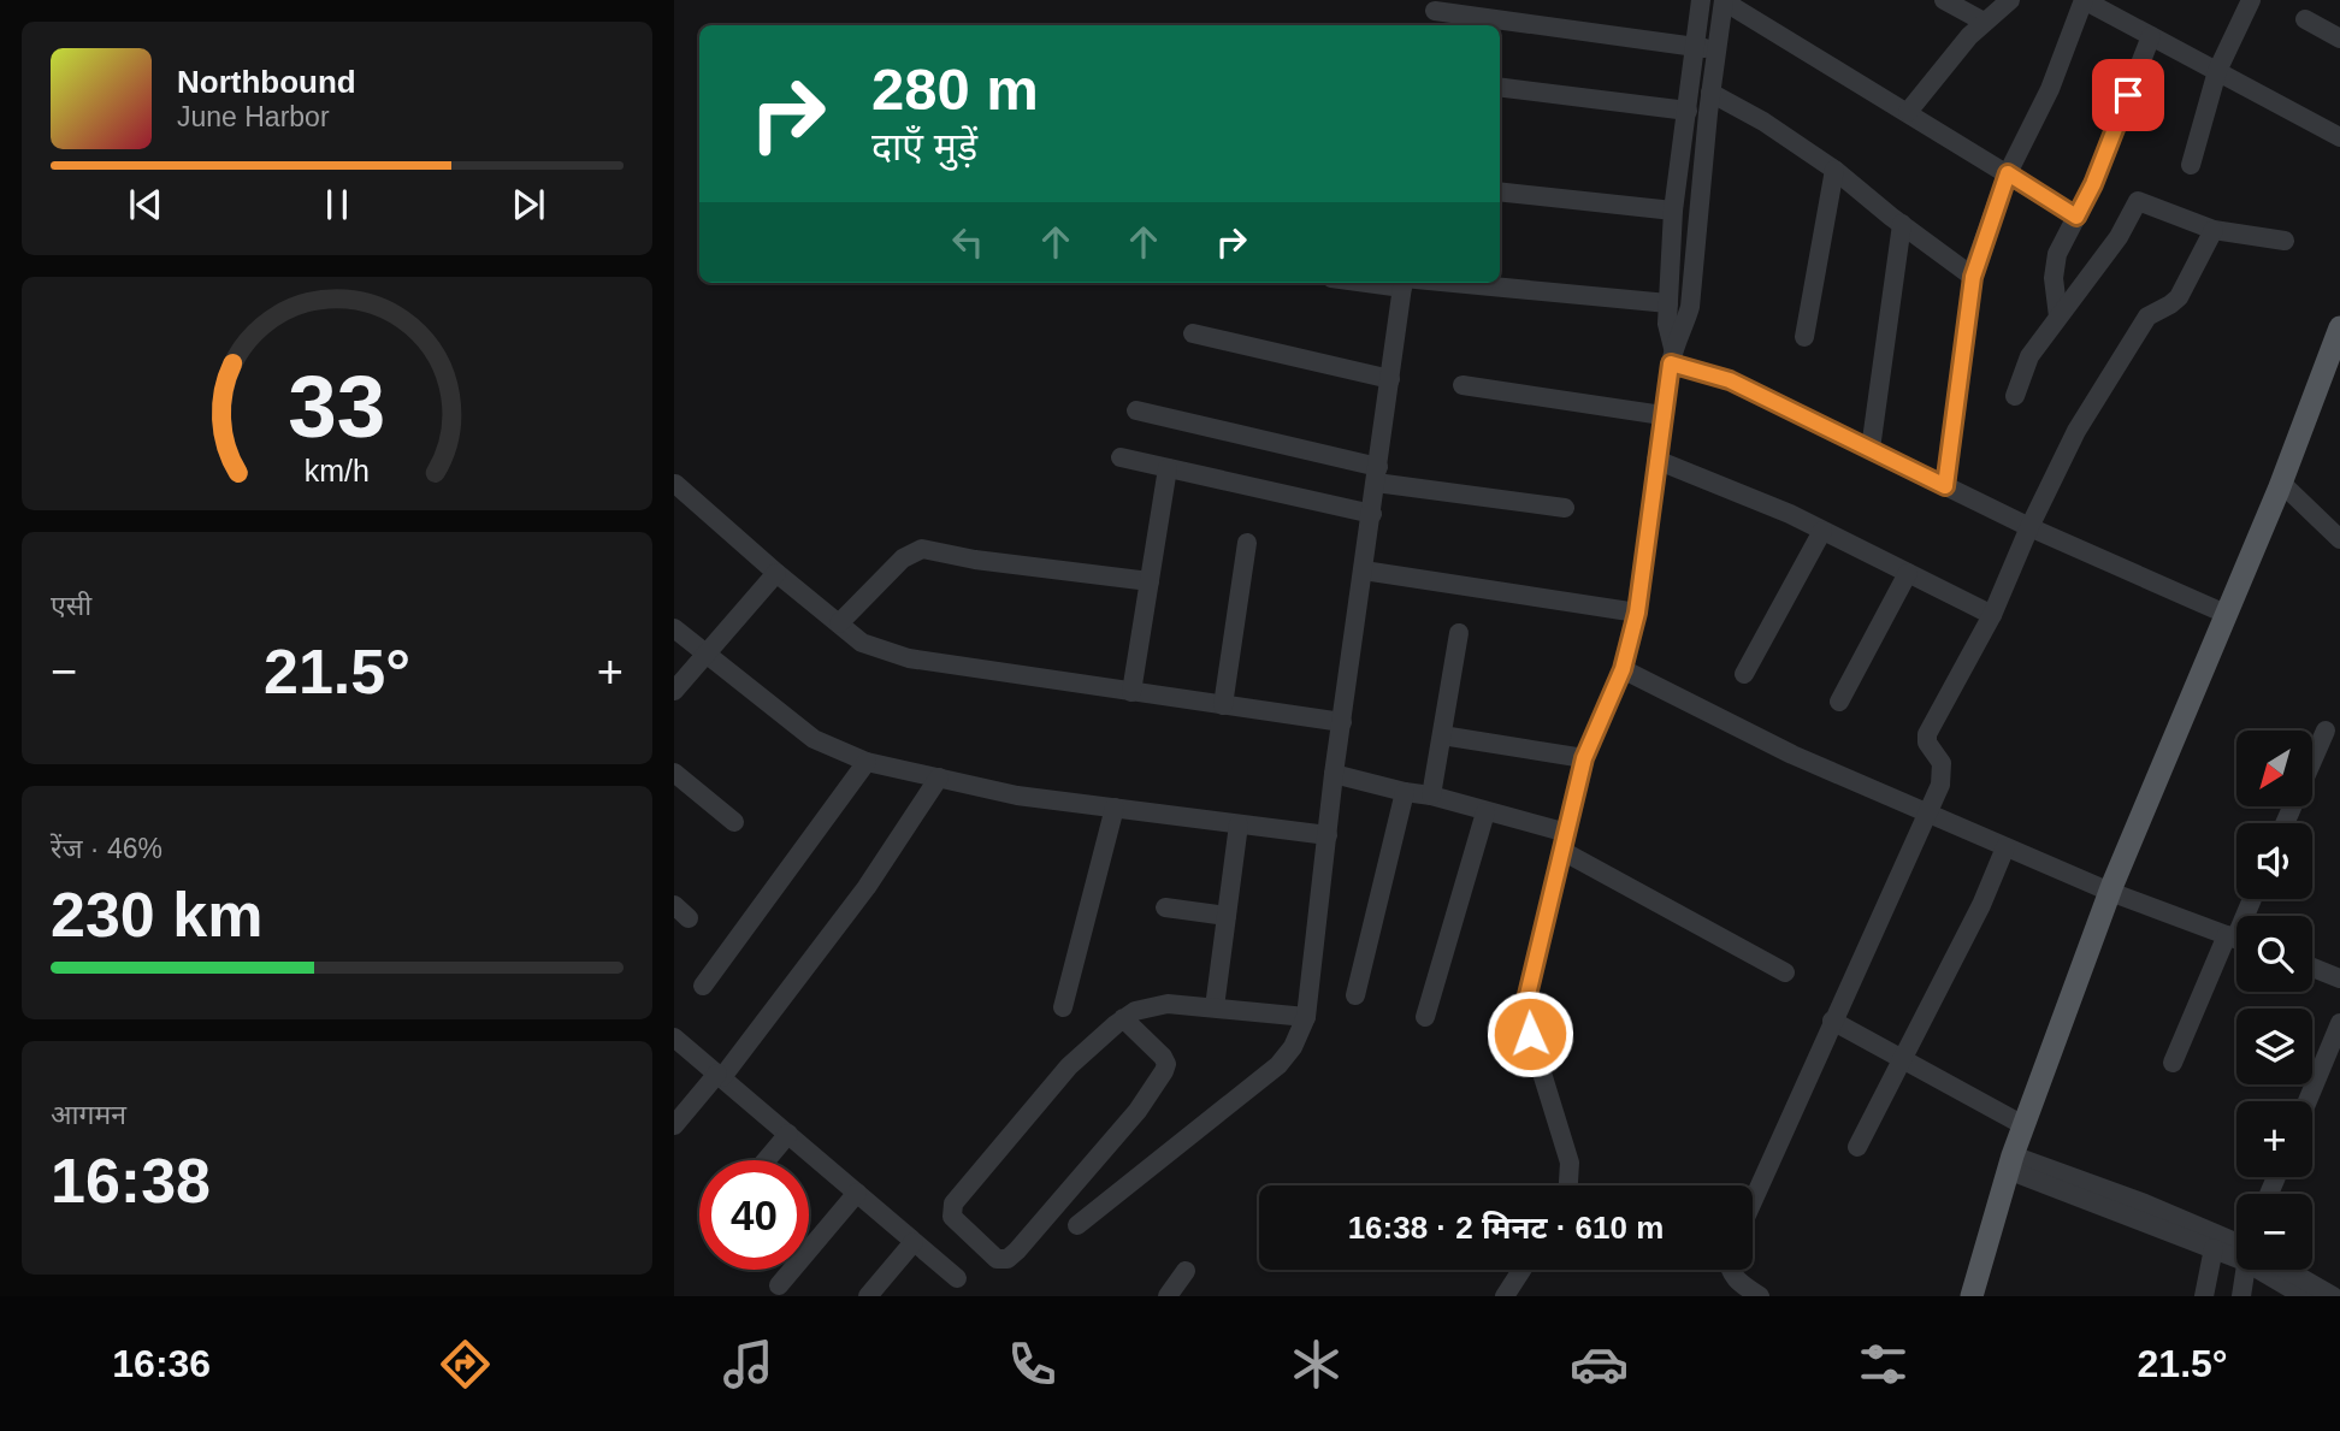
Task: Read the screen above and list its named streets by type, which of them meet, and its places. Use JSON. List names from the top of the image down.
{
  "north": "bottom left",
  "page": {
    "turn": ["280 m", "दाएँ मुड़ें"],
    "song": ["Northbound", "June Harbor"],
    "tile": [
      "एसी",
      ["रेंज · 46%", "230 km"],
      ["आगमन", "16:38"]
    ],
    "heat": ["−", "21.5°", "+"],
    "map_buttons": ["+", "−"],
    "limit": "40",
    "trip": "16:38 · 2 मिनट · 610 m",
    "tabs": ["16:36", "21.5°"],
    "gauge": ["33", "km/h"]
  }
}
